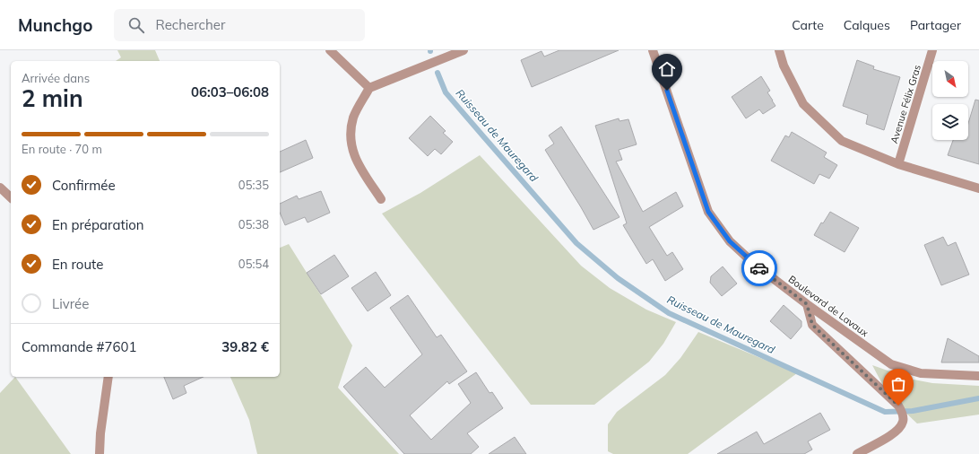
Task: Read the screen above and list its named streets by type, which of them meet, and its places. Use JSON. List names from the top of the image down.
{
  "streets": {
    "street": ["Avenue Félix Gras", "Boulevard de Lavaux"]
  },
  "water": ["Ruisseau de Mauregard"],
  "north": "bottom right",
  "page": {
    "header": "Munchgo",
    "search": "Rechercher",
    "nav": ["Carte", "Calques", "Partager"],
    "heading": ["2 min", "Arrivée dans", "06:03–06:08"],
    "panel": ["Commande #7601", "39.82 €"],
    "bar": "En route · 70 m",
    "list": [
      ["Confirmée", "05:35"],
      ["En préparation", "05:38"],
      ["En route", "05:54"],
      "Livrée"
    ]
  }
}
